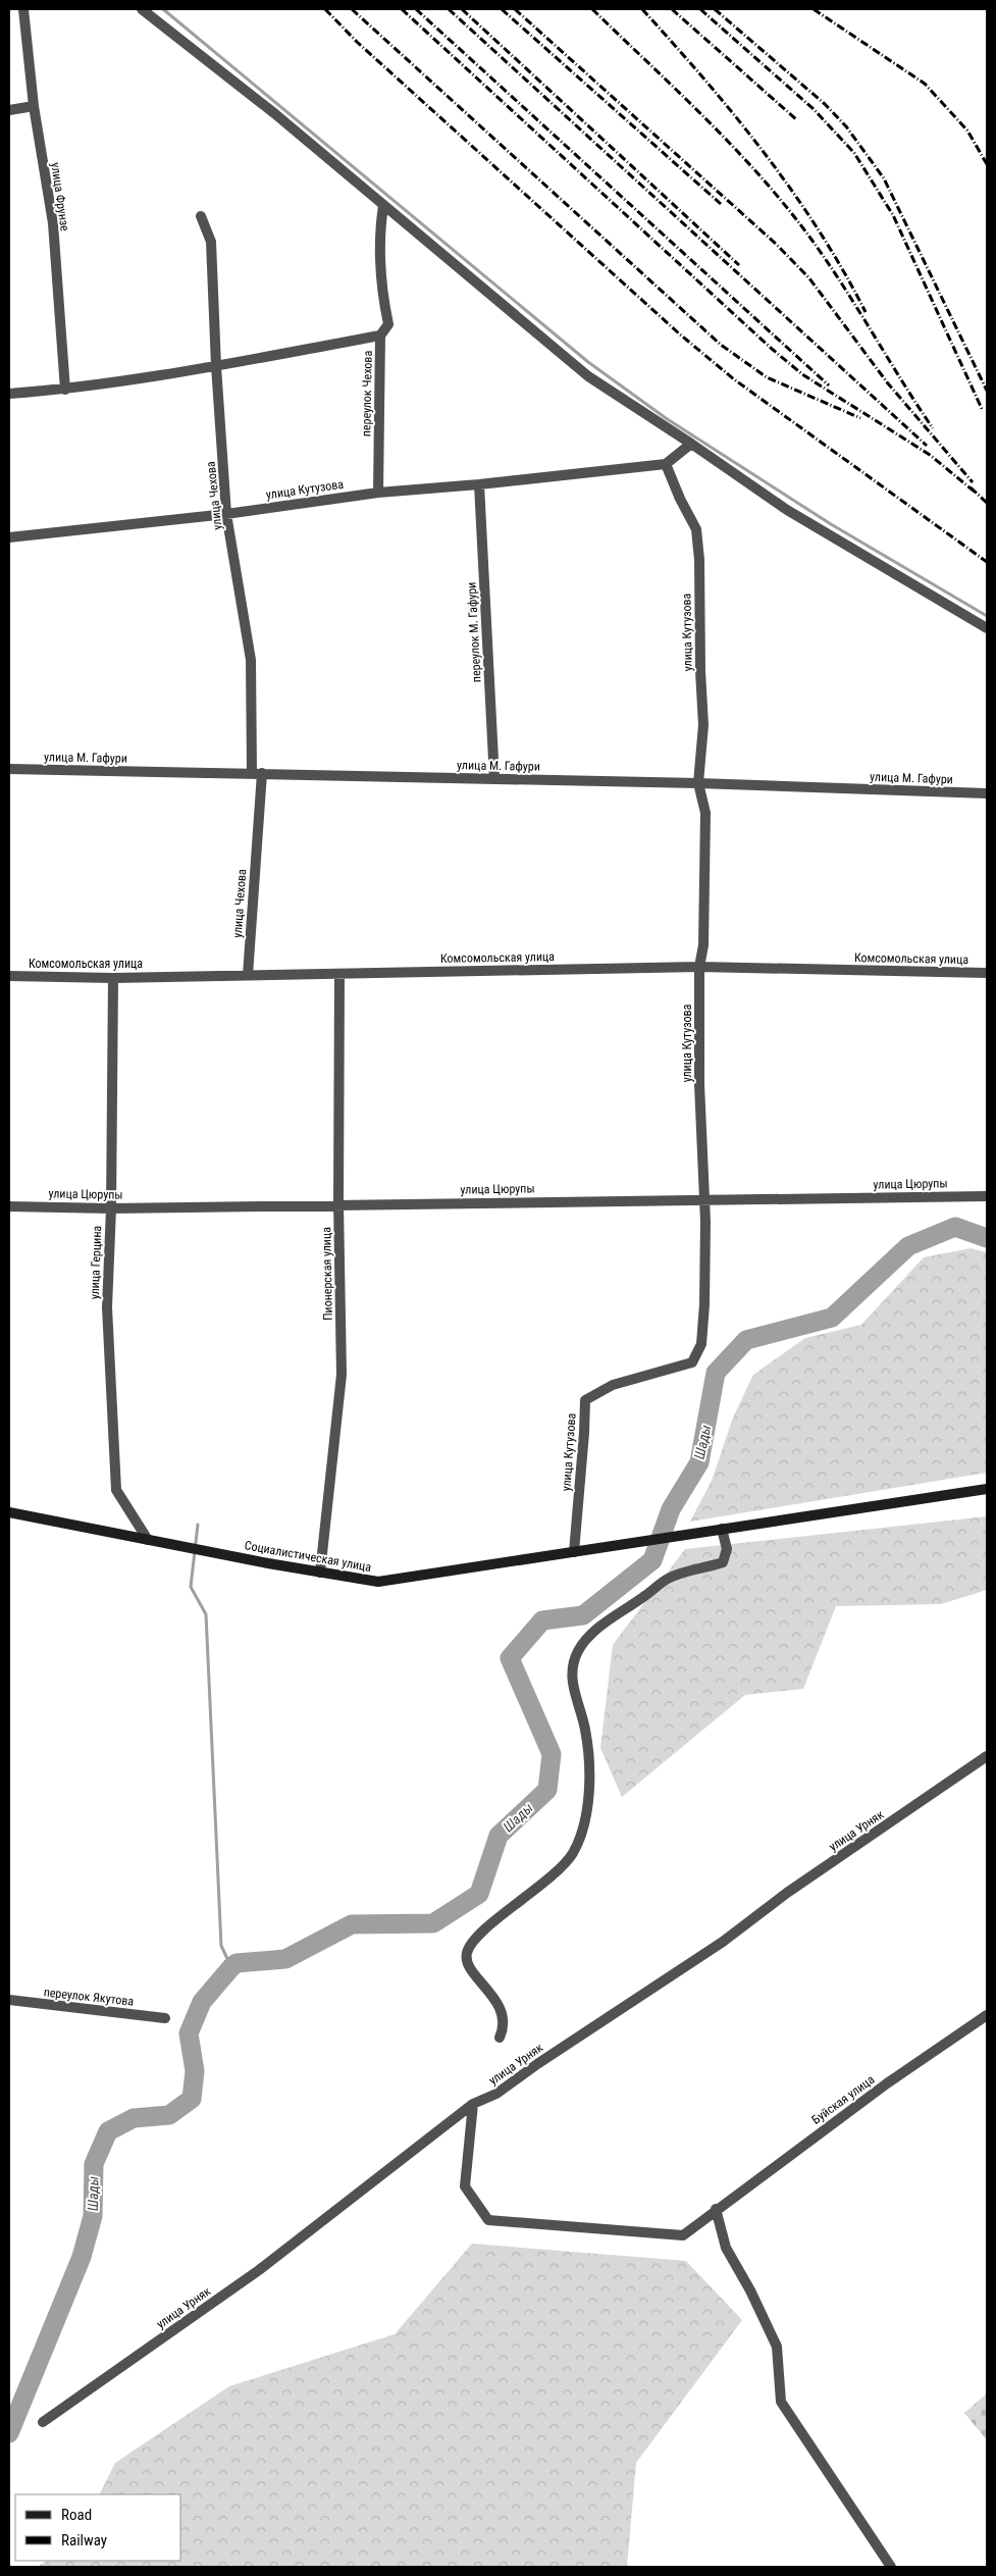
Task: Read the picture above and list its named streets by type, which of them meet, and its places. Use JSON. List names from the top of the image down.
{
  "streets": {
    "street": [
      "улица Фрунзе",
      "переулок Чехова",
      "улица Кутузова",
      "улица Чехова",
      "переулок М. Гафури",
      "улица М. Гафури",
      "Комсомольская улица",
      "улица Цюрупы",
      "улица Герцина",
      "Пионерская улица",
      "Социалистическая улица",
      "улица Урняк",
      "переулок Якутова",
      "Буйская улица"
    ]
  },
  "crossings": [
    ["переулок Чехова", "улица Кутузова"],
    ["улица Кутузова", "улица Чехова"],
    ["улица Кутузова", "переулок М. Гафури"],
    ["улица Кутузова", "улица М. Гафури"],
    ["улица Кутузова", "Комсомольская улица"],
    ["улица Кутузова", "улица Цюрупы"],
    ["улица Кутузова", "Социалистическая улица"],
    ["улица Чехова", "улица М. Гафури"],
    ["улица Чехова", "Комсомольская улица"],
    ["переулок М. Гафури", "улица М. Гафури"],
    ["Комсомольская улица", "улица Герцина"],
    ["Комсомольская улица", "Пионерская улица"],
    ["улица Цюрупы", "улица Герцина"],
    ["улица Цюрупы", "Пионерская улица"],
    ["улица Герцина", "Социалистическая улица"],
    ["Пионерская улица", "Социалистическая улица"],
    ["улица Урняк", "Буйская улица"]
  ],
  "water": ["Шады"],
  "legend": ["Road", "Railway"]
}
